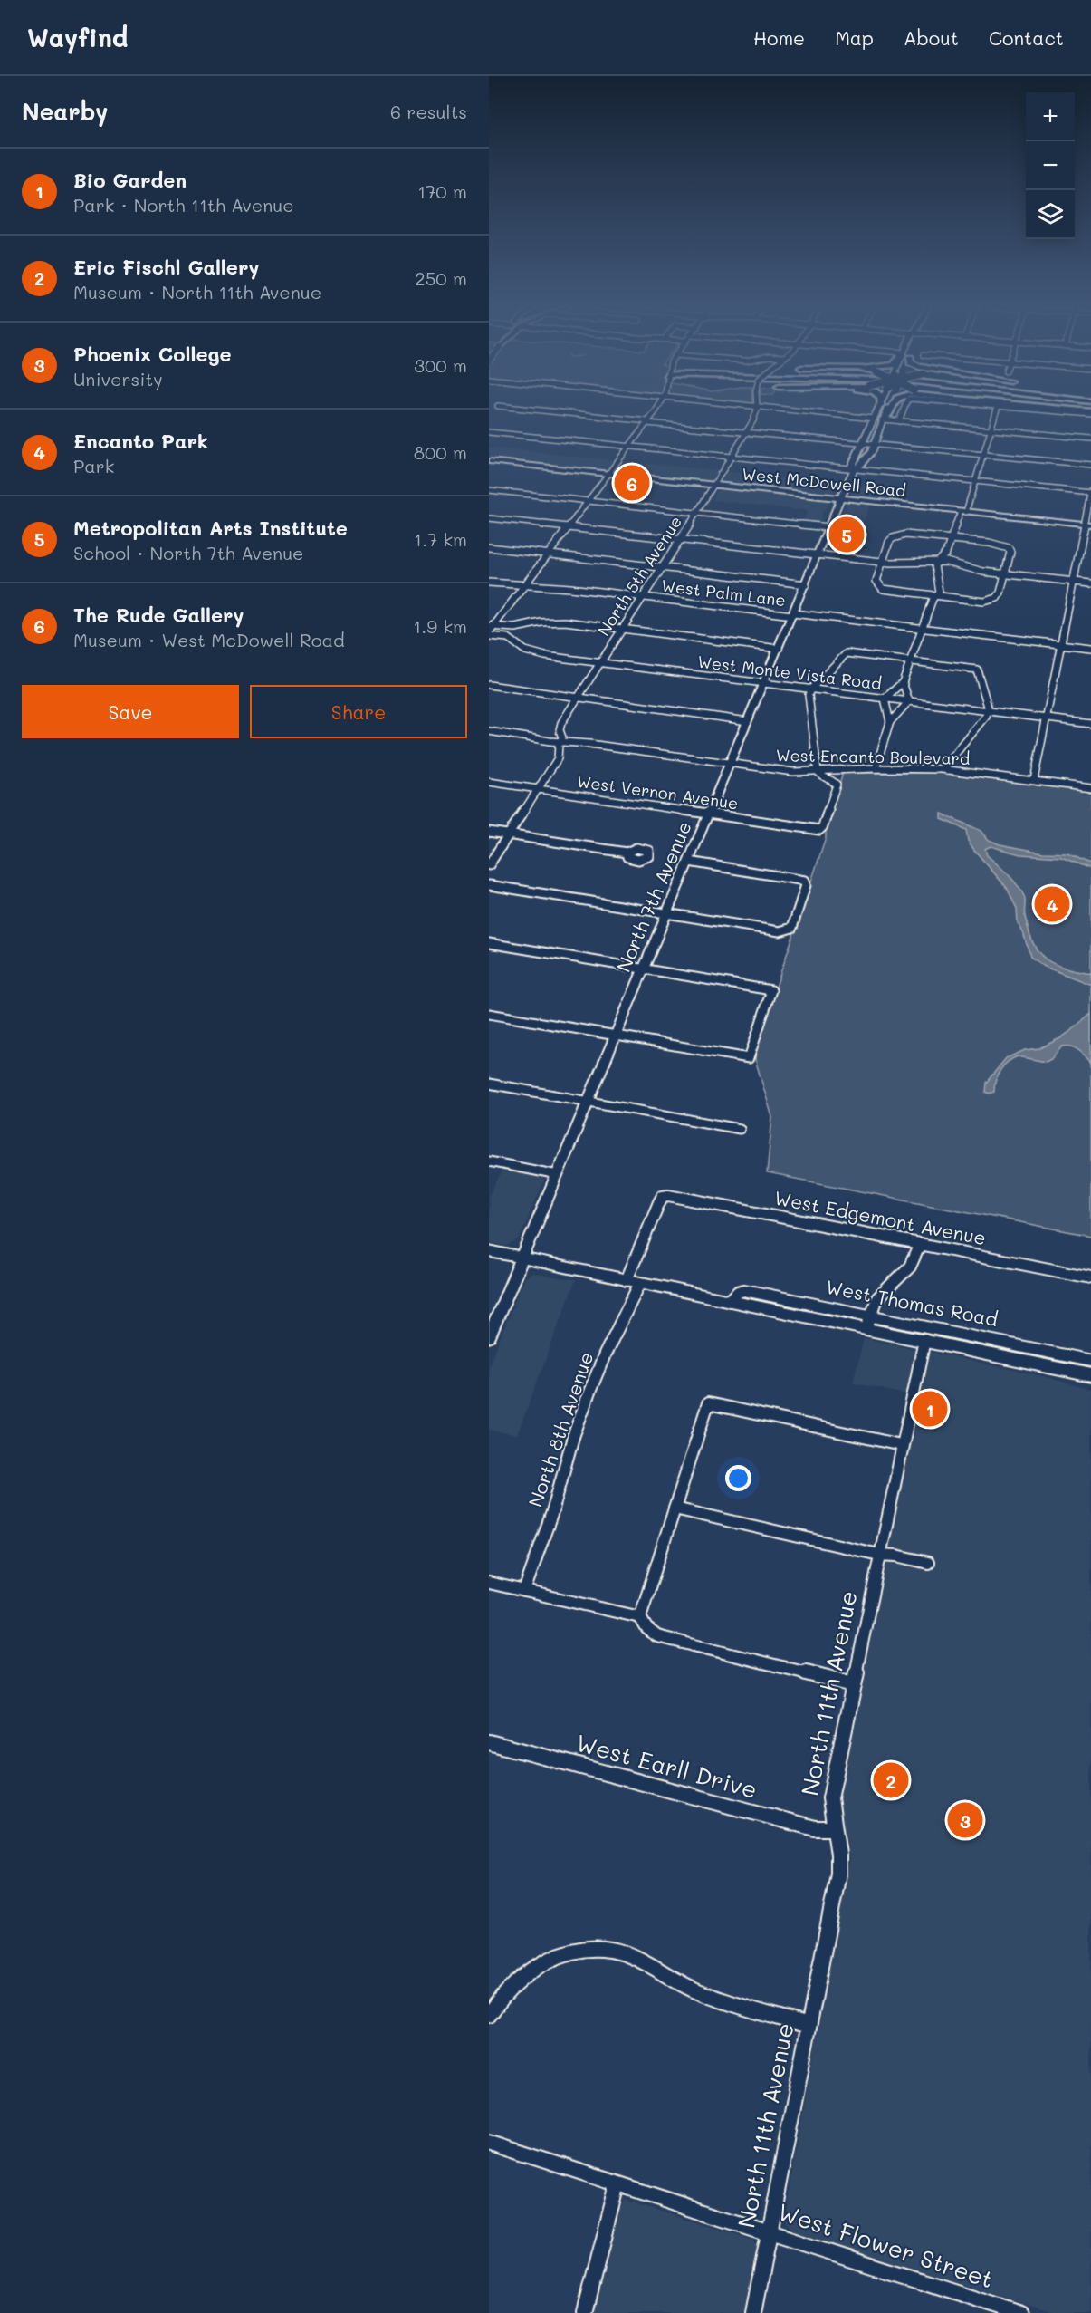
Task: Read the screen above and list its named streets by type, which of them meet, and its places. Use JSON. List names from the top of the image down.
{
  "streets": {
    "main road": ["West McDowell Road", "North 7th Avenue", "West Thomas Road"],
    "street": [
      "North 5th Avenue",
      "West Palm Lane",
      "West Monte Vista Road",
      "West Encanto Boulevard",
      "West Vernon Avenue",
      "West Edgemont Avenue",
      "North 8th Avenue",
      "North 11th Avenue",
      "West Earll Drive",
      "West Flower Street"
    ]
  },
  "crossings": [
    ["West McDowell Road", "North 5th Avenue"],
    ["West McDowell Road", "North 7th Avenue"],
    ["North 5th Avenue", "West Palm Lane"],
    ["North 5th Avenue", "West Monte Vista Road"],
    ["North 5th Avenue", "West Encanto Boulevard"],
    ["North 5th Avenue", "West Vernon Avenue"],
    ["West Palm Lane", "North 7th Avenue"],
    ["West Monte Vista Road", "North 7th Avenue"],
    ["West Encanto Boulevard", "West Vernon Avenue"],
    ["West Encanto Boulevard", "North 7th Avenue"],
    ["West Vernon Avenue", "North 7th Avenue"],
    ["North 7th Avenue", "West Thomas Road"],
    ["West Edgemont Avenue", "North 8th Avenue"],
    ["West Thomas Road", "North 8th Avenue"],
    ["West Thomas Road", "North 11th Avenue"],
    ["North 11th Avenue", "West Earll Drive"],
    ["North 11th Avenue", "West Flower Street"]
  ],
  "page": {
    "header": "Wayfind",
    "nav": [
      "Home",
      "Map",
      "About",
      "Contact"
    ],
    "heading": ["Nearby", "6 results"],
    "map_buttons": ["+", "−"],
    "list": [
      {
        "mark": "1",
        "name": "Bio Garden",
        "note": "Park · North 11th Avenue",
        "value": "170 m"
      },
      {
        "mark": "2",
        "name": "Eric Fischl Gallery",
        "note": "Museum · North 11th Avenue",
        "value": "250 m"
      },
      {
        "mark": "3",
        "name": "Phoenix College",
        "note": "University",
        "value": "300 m"
      },
      {
        "mark": "4",
        "name": "Encanto Park",
        "note": "Park",
        "value": "800 m"
      },
      {
        "mark": "5",
        "name": "Metropolitan Arts Institute",
        "note": "School · North 7th Avenue",
        "value": "1.7 km"
      },
      {
        "mark": "6",
        "name": "The Rude Gallery",
        "note": "Museum · West McDowell Road",
        "value": "1.9 km"
      }
    ],
    "pins": [
      "6",
      "5",
      "4",
      "1",
      "2",
      "3"
    ],
    "buttons": ["Save", "Share"]
  }
}
